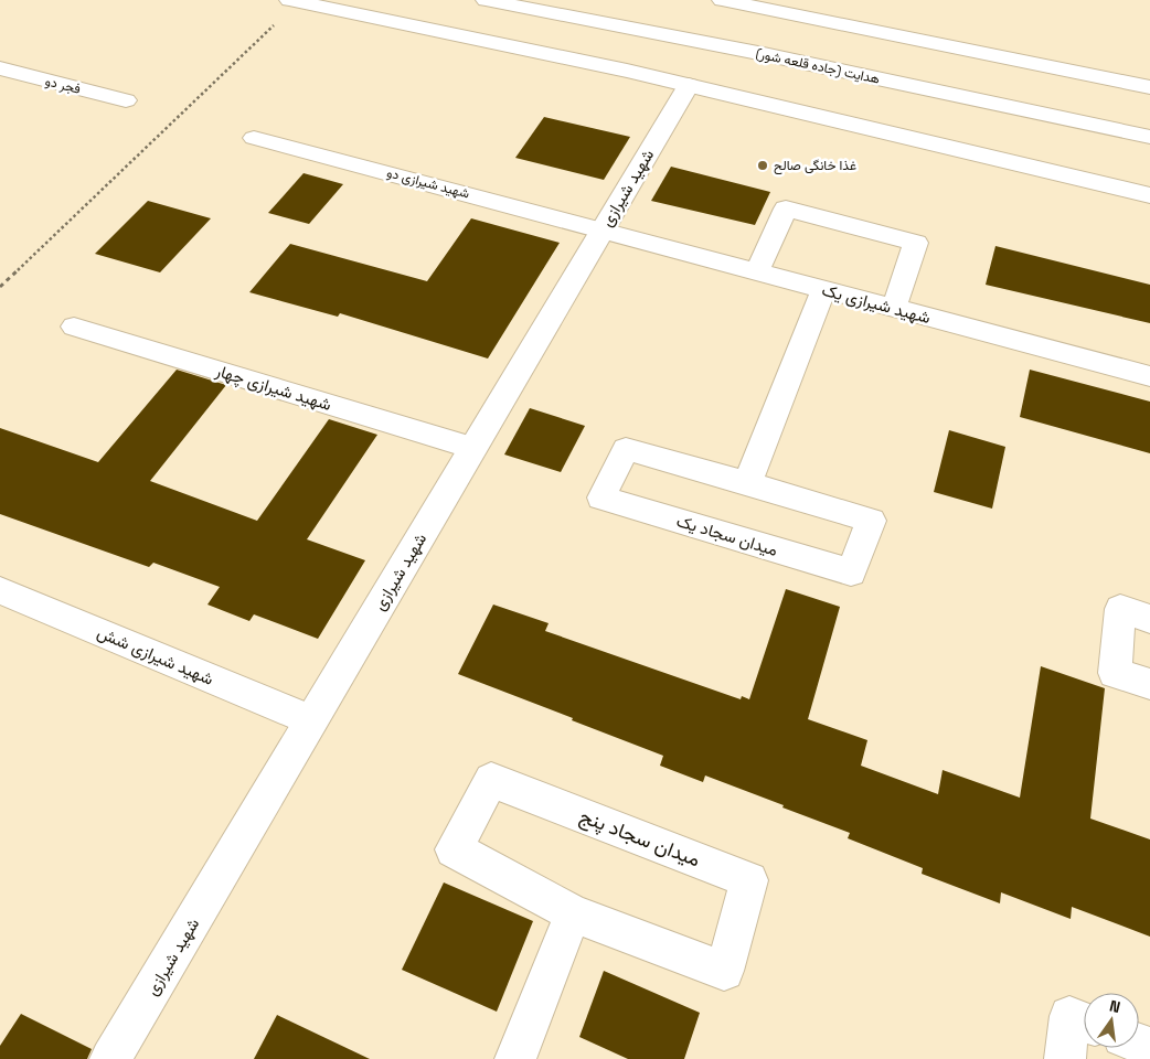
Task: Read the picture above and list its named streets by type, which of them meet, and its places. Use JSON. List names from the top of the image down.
{
  "streets": {
    "street": [
      "هدایت (جاده قلعه شور)",
      "فجر دو",
      "شهید شیرازی دو",
      "شهید شیرازی",
      "شهید شیرازی یک",
      "شهید شیرازی چهار",
      "میدان سجاد یک",
      "شهید شیرازی شش",
      "میدان سجاد پنج"
    ]
  },
  "crossings": [
    ["شهید شیرازی دو", "شهید شیرازی"],
    ["شهید شیرازی دو", "شهید شیرازی یک"],
    ["شهید شیرازی", "شهید شیرازی یک"],
    ["شهید شیرازی", "شهید شیرازی چهار"],
    ["شهید شیرازی", "شهید شیرازی شش"]
  ],
  "places": ["غذا خانگی صالح"],
  "north": "top"
}
